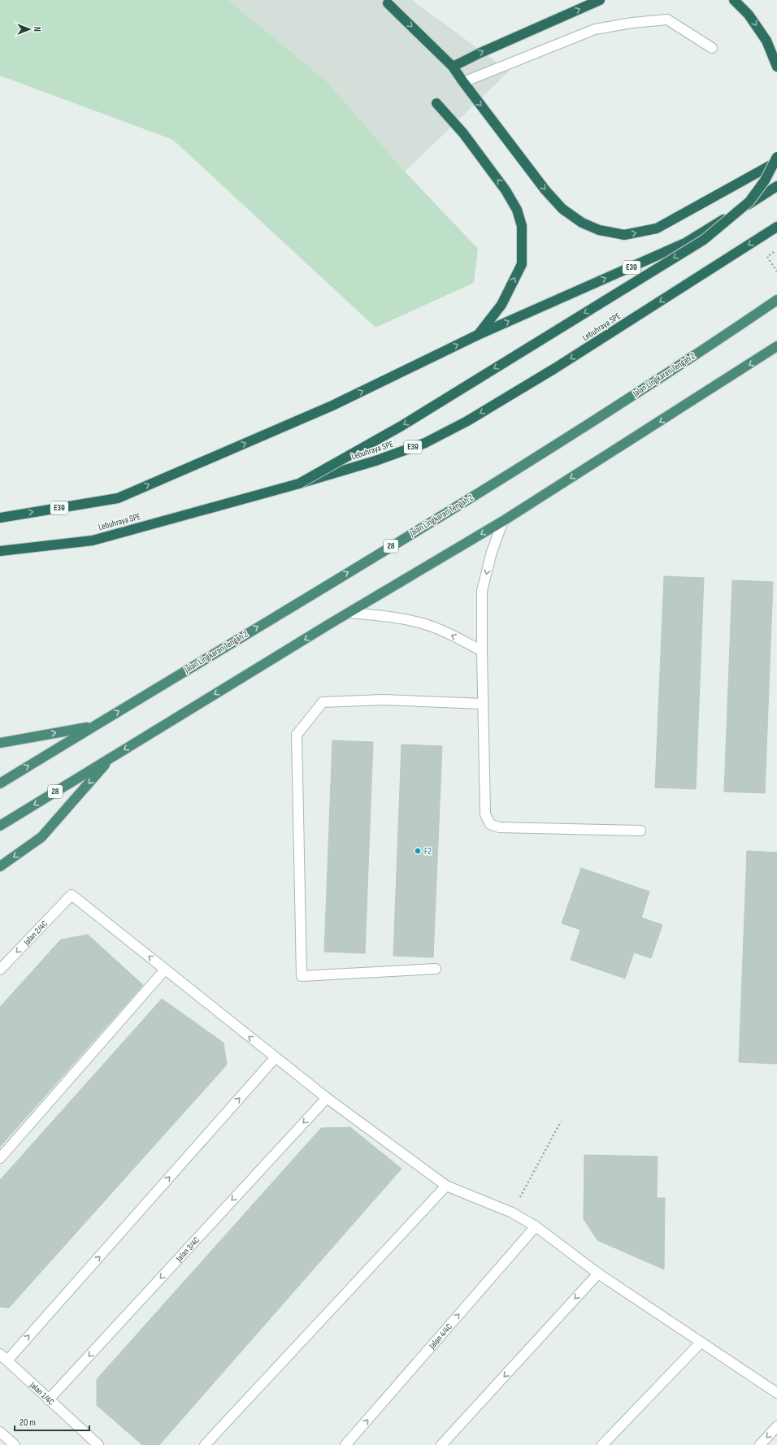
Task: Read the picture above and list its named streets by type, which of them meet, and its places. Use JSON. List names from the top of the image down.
{
  "streets": {
    "highway": [
      "E39",
      "Lebuhraya SPE",
      "Jalan Lingkaran Tengah 2",
      "28"
    ],
    "street": [
      "Jalan 2/4C",
      "Jalan 3/4C",
      "Jalan 4/4C",
      "Jalan 1/4C"
    ]
  },
  "crossings": [
    ["Jalan 3/4C", "Jalan 1/4C"]
  ],
  "places": ["F2"],
  "scale_bar": "20 m",
  "north": "right"
}
